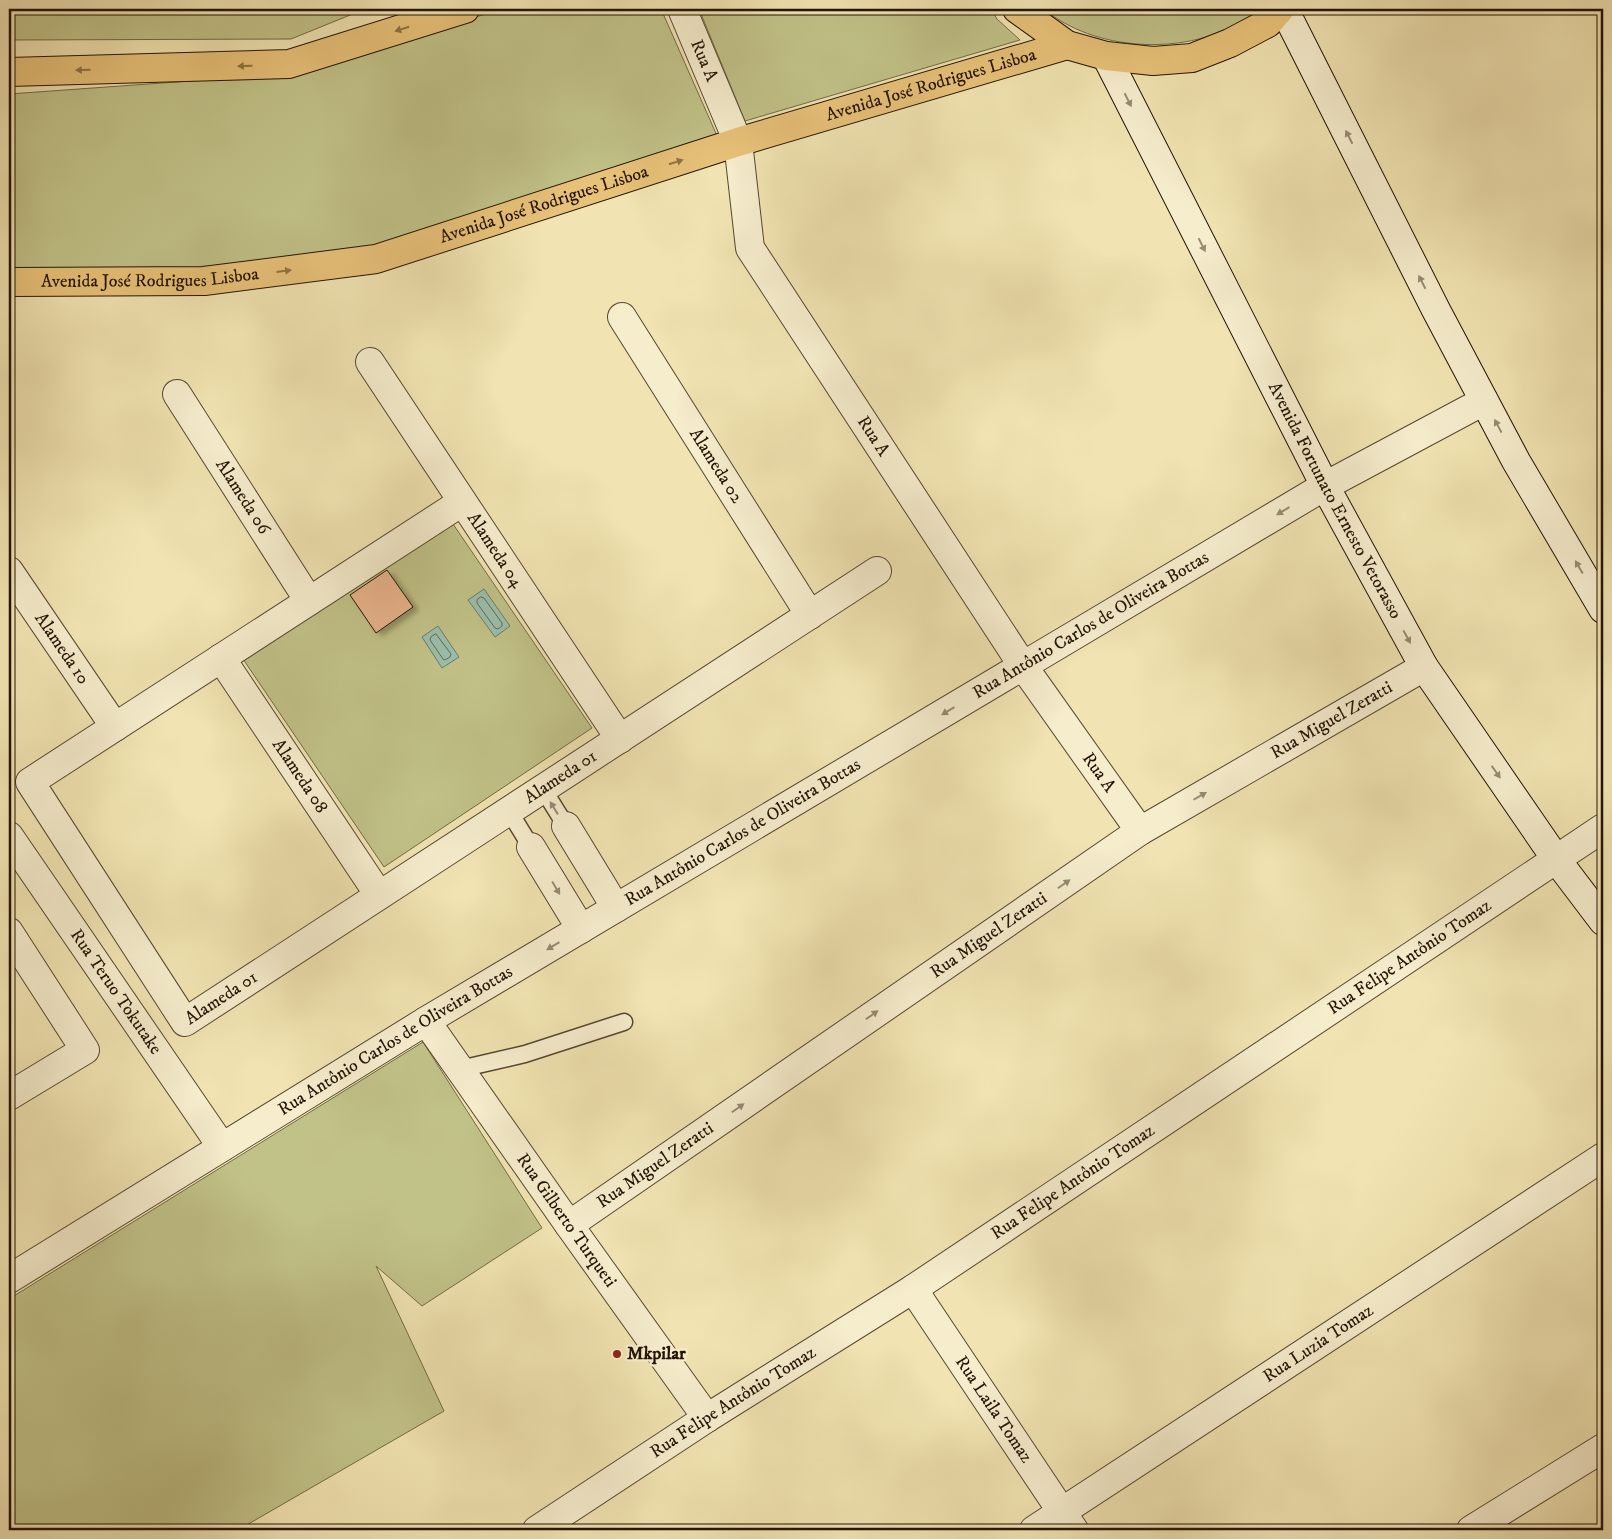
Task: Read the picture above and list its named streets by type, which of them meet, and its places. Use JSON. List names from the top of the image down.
{
  "streets": {
    "main road": ["Avenida José Rodrigues Lisboa"],
    "street": [
      "Rua A",
      "Alameda 02",
      "Alameda 06",
      "Avenida Fortunato Ernesto Vetorasso",
      "Alameda 04",
      "Rua Antônio Carlos de Oliveira Bottas",
      "Alameda 10",
      "Rua Miguel Zeratti",
      "Alameda 08",
      "Alameda 01",
      "Rua Felipe Antônio Tomaz",
      "Rua Teruo Tokutake",
      "Rua Gilberto Turqueti",
      "Rua Luzia Tomaz",
      "Rua Laila Tomaz"
    ]
  },
  "crossings": [
    ["Rua A", "Avenida José Rodrigues Lisboa"],
    ["Rua A", "Rua Antônio Carlos de Oliveira Bottas"],
    ["Rua A", "Rua Miguel Zeratti"],
    ["Alameda 02", "Alameda 01"],
    ["Alameda 06", "Alameda 01"],
    ["Avenida Fortunato Ernesto Vetorasso", "Rua Antônio Carlos de Oliveira Bottas"],
    ["Avenida Fortunato Ernesto Vetorasso", "Rua Miguel Zeratti"],
    ["Avenida Fortunato Ernesto Vetorasso", "Rua Felipe Antônio Tomaz"],
    ["Alameda 04", "Alameda 01"],
    ["Rua Antônio Carlos de Oliveira Bottas", "Rua Teruo Tokutake"],
    ["Rua Antônio Carlos de Oliveira Bottas", "Rua Gilberto Turqueti"],
    ["Alameda 10", "Alameda 01"],
    ["Rua Miguel Zeratti", "Rua Gilberto Turqueti"],
    ["Alameda 08", "Alameda 01"],
    ["Rua Felipe Antônio Tomaz", "Rua Gilberto Turqueti"],
    ["Rua Felipe Antônio Tomaz", "Rua Laila Tomaz"],
    ["Rua Luzia Tomaz", "Rua Laila Tomaz"]
  ],
  "one_way": ["Rua Antônio Carlos de Oliveira Bottas", "Rua Miguel Zeratti"],
  "places": ["Mkpilar"]
}
